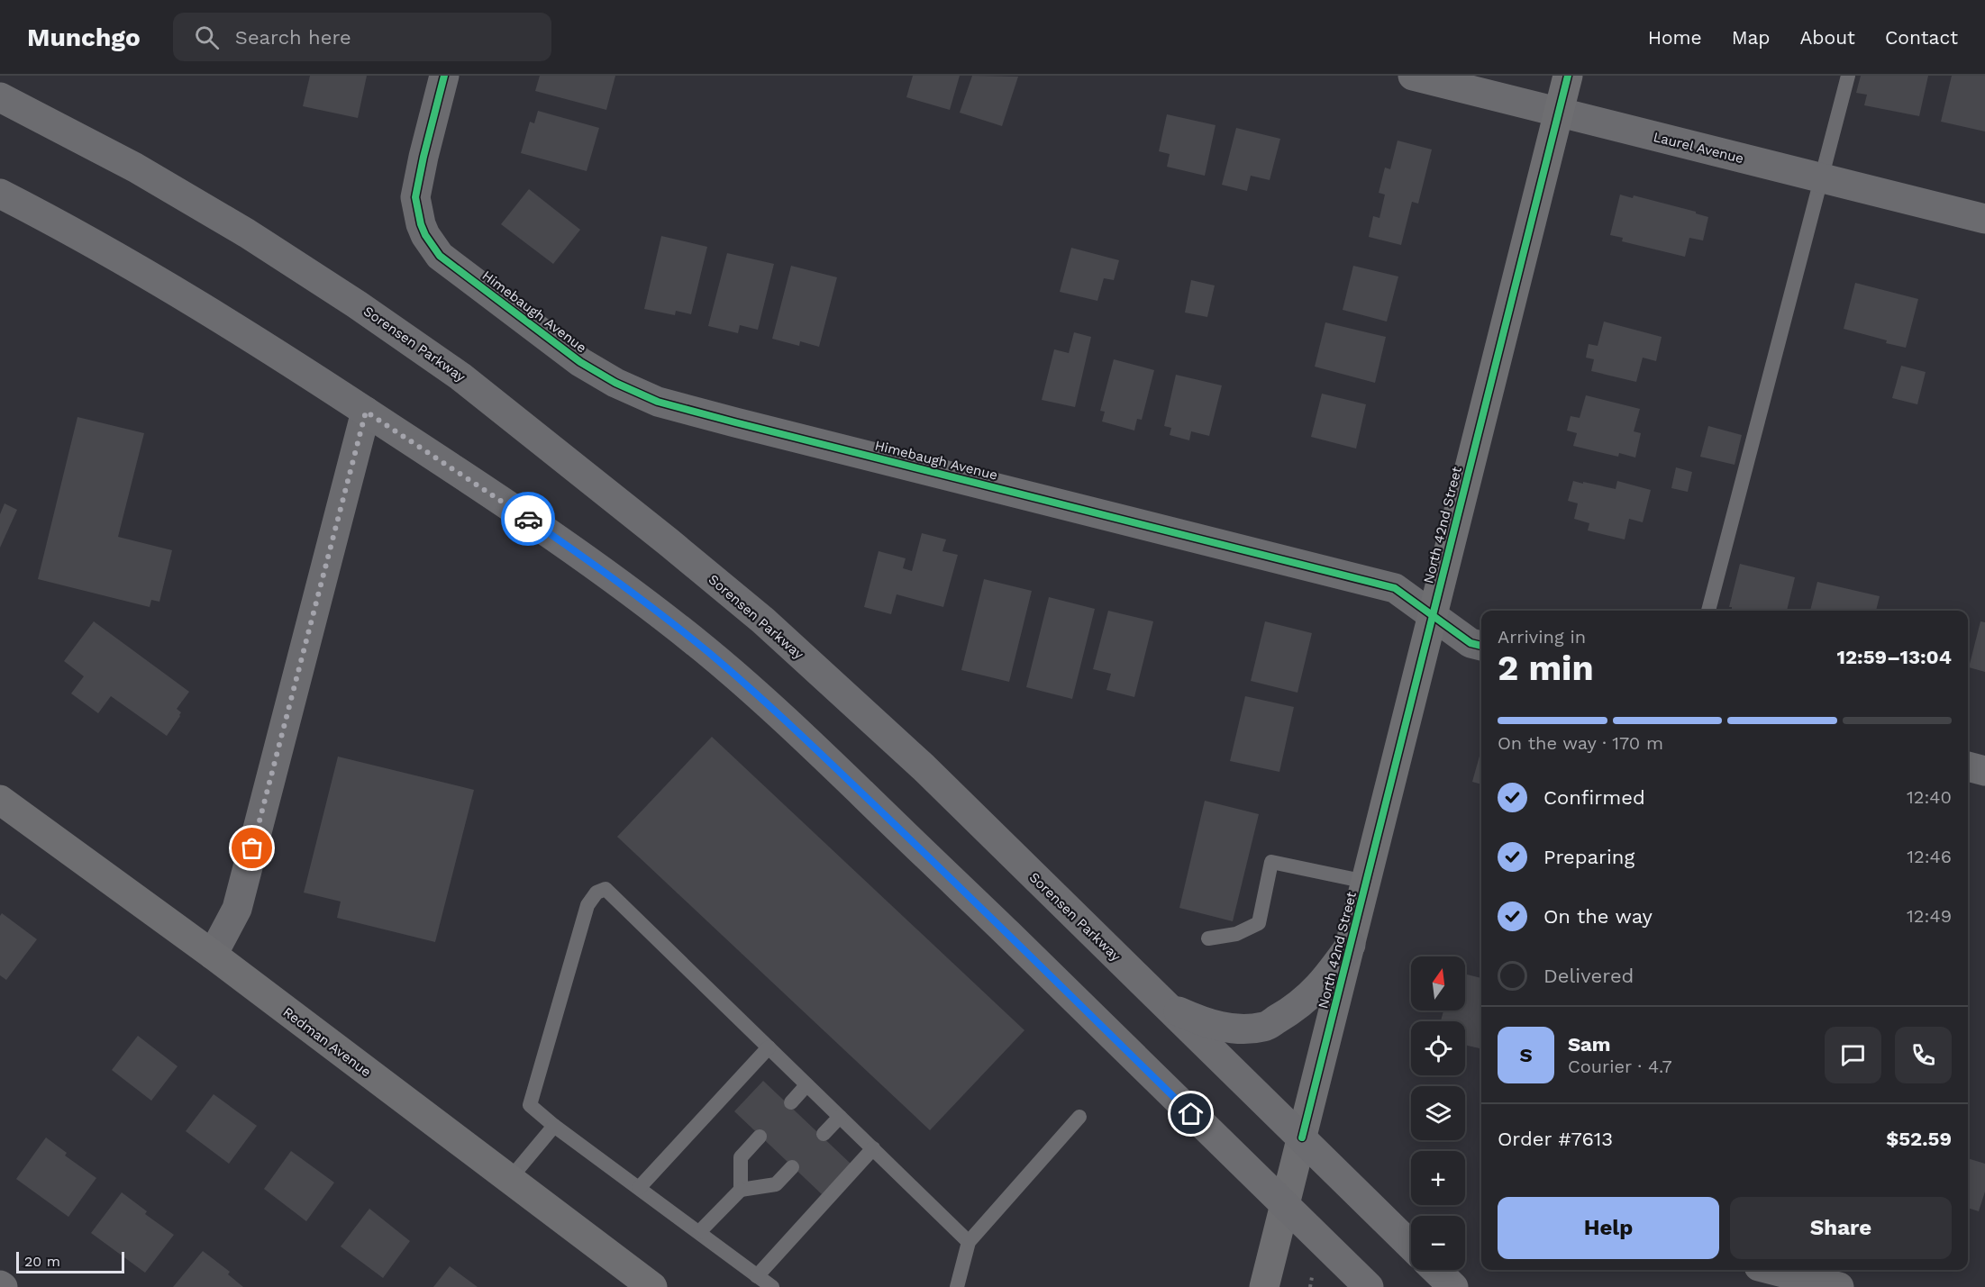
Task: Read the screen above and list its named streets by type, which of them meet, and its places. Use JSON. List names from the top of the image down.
{
  "streets": {
    "main road": ["Sorensen Parkway"],
    "street": [
      "Laurel Avenue",
      "Himebaugh Avenue",
      "North 42nd Street",
      "Redman Avenue"
    ]
  },
  "crossings": [
    ["Laurel Avenue", "North 42nd Street"],
    ["Himebaugh Avenue", "North 42nd Street"],
    ["Sorensen Parkway", "North 42nd Street"]
  ],
  "scale_bar": "20 m",
  "north": "top",
  "page": {
    "header": "Munchgo",
    "search": "Search here",
    "nav": [
      "Home",
      "Map",
      "About",
      "Contact"
    ],
    "heading": ["2 min", "Arriving in", "12:59–13:04"],
    "panel": [
      "Sam",
      "Courier · 4.7",
      "Order #7613",
      "$52.59"
    ],
    "bar": "On the way · 170 m",
    "list": [
      ["Confirmed", "12:40"],
      ["Preparing", "12:46"],
      ["On the way", "12:49"],
      "Delivered"
    ],
    "map_buttons": ["+", "−"],
    "round": "S",
    "buttons": ["Help", "Share"],
    "scale": "20 m"
  }
}
